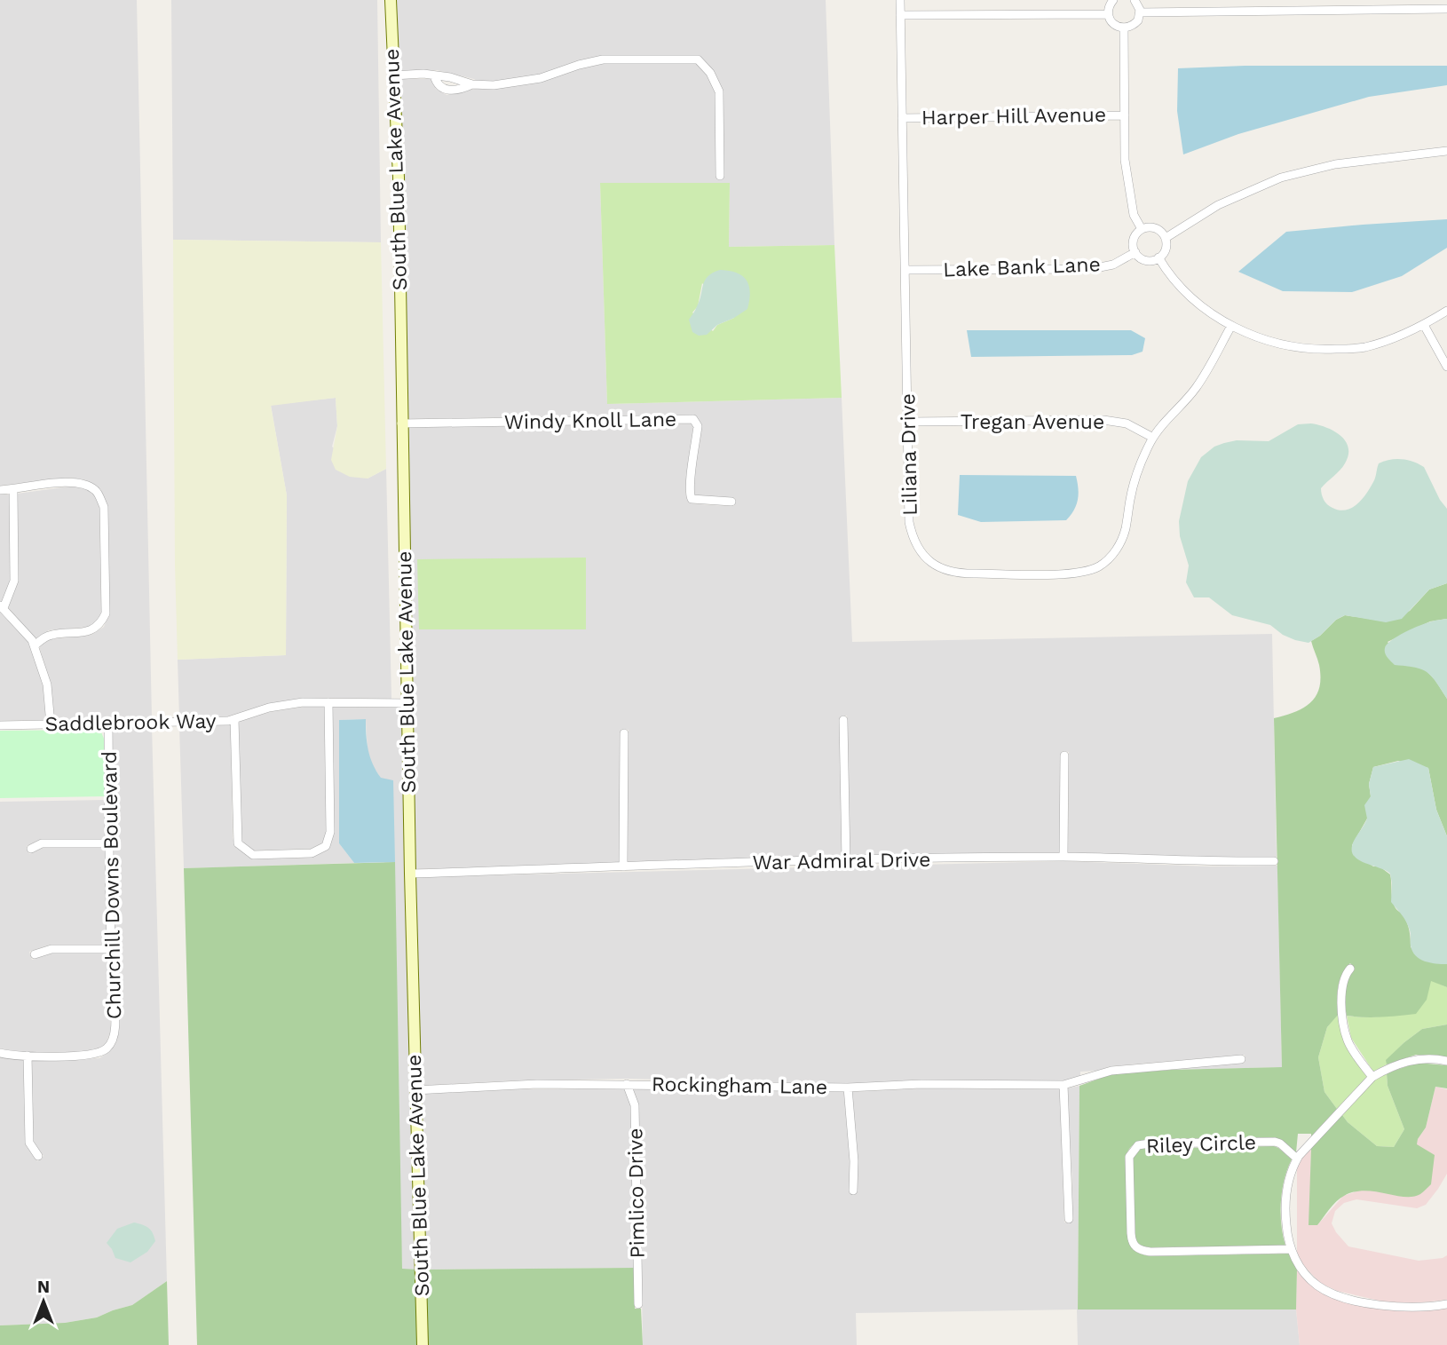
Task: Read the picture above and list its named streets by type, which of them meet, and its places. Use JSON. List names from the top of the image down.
{
  "streets": {
    "main road": ["South Blue Lake Avenue"],
    "street": [
      "Harper Hill Avenue",
      "Lake Bank Lane",
      "Windy Knoll Lane",
      "Tregan Avenue",
      "Liliana Drive",
      "Saddlebrook Way",
      "War Admiral Drive",
      "Churchill Downs Boulevard",
      "Rockingham Lane",
      "Riley Circle",
      "Pimlico Drive"
    ]
  },
  "crossings": [
    ["Harper Hill Avenue", "Liliana Drive"],
    ["South Blue Lake Avenue", "Windy Knoll Lane"],
    ["South Blue Lake Avenue", "Saddlebrook Way"],
    ["South Blue Lake Avenue", "War Admiral Drive"],
    ["South Blue Lake Avenue", "Rockingham Lane"],
    ["Lake Bank Lane", "Liliana Drive"],
    ["Tregan Avenue", "Liliana Drive"],
    ["Saddlebrook Way", "Churchill Downs Boulevard"],
    ["Rockingham Lane", "Pimlico Drive"]
  ],
  "north": "top"
}
